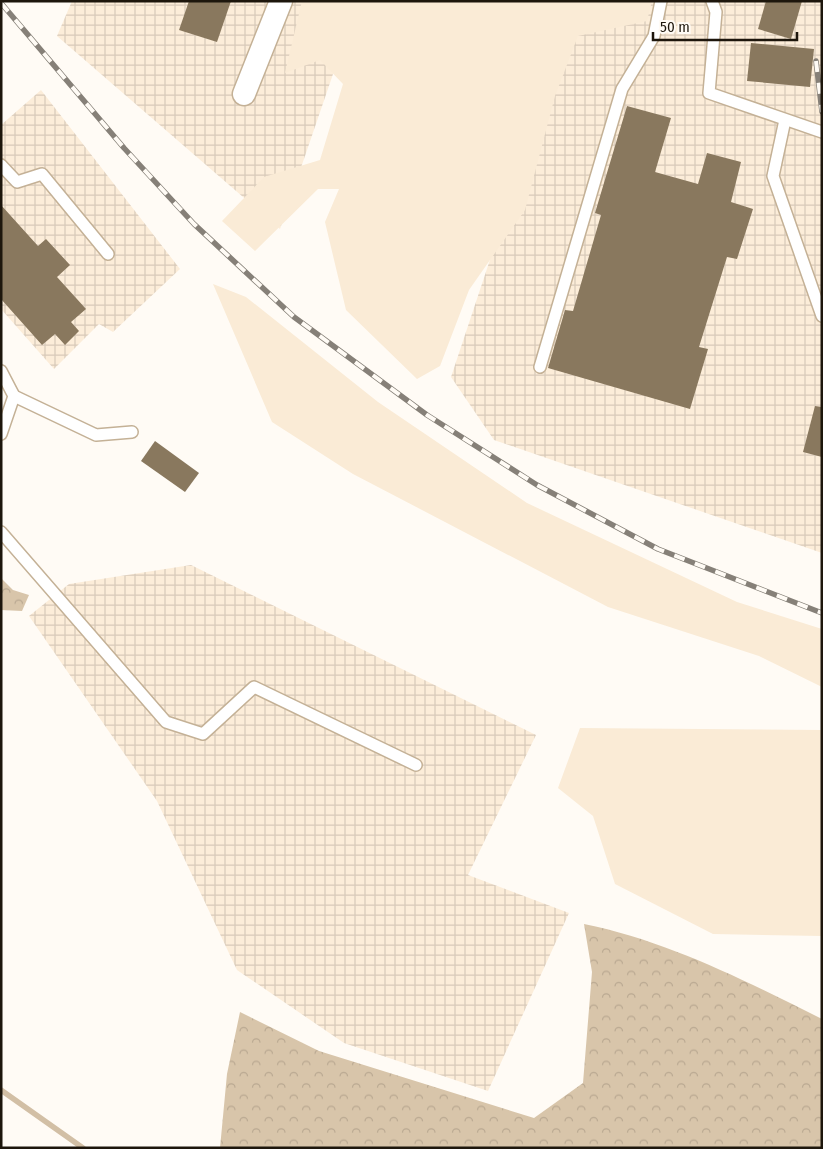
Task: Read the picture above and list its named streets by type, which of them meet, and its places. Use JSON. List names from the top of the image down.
{
  "scale_bar": "50 m"
}
